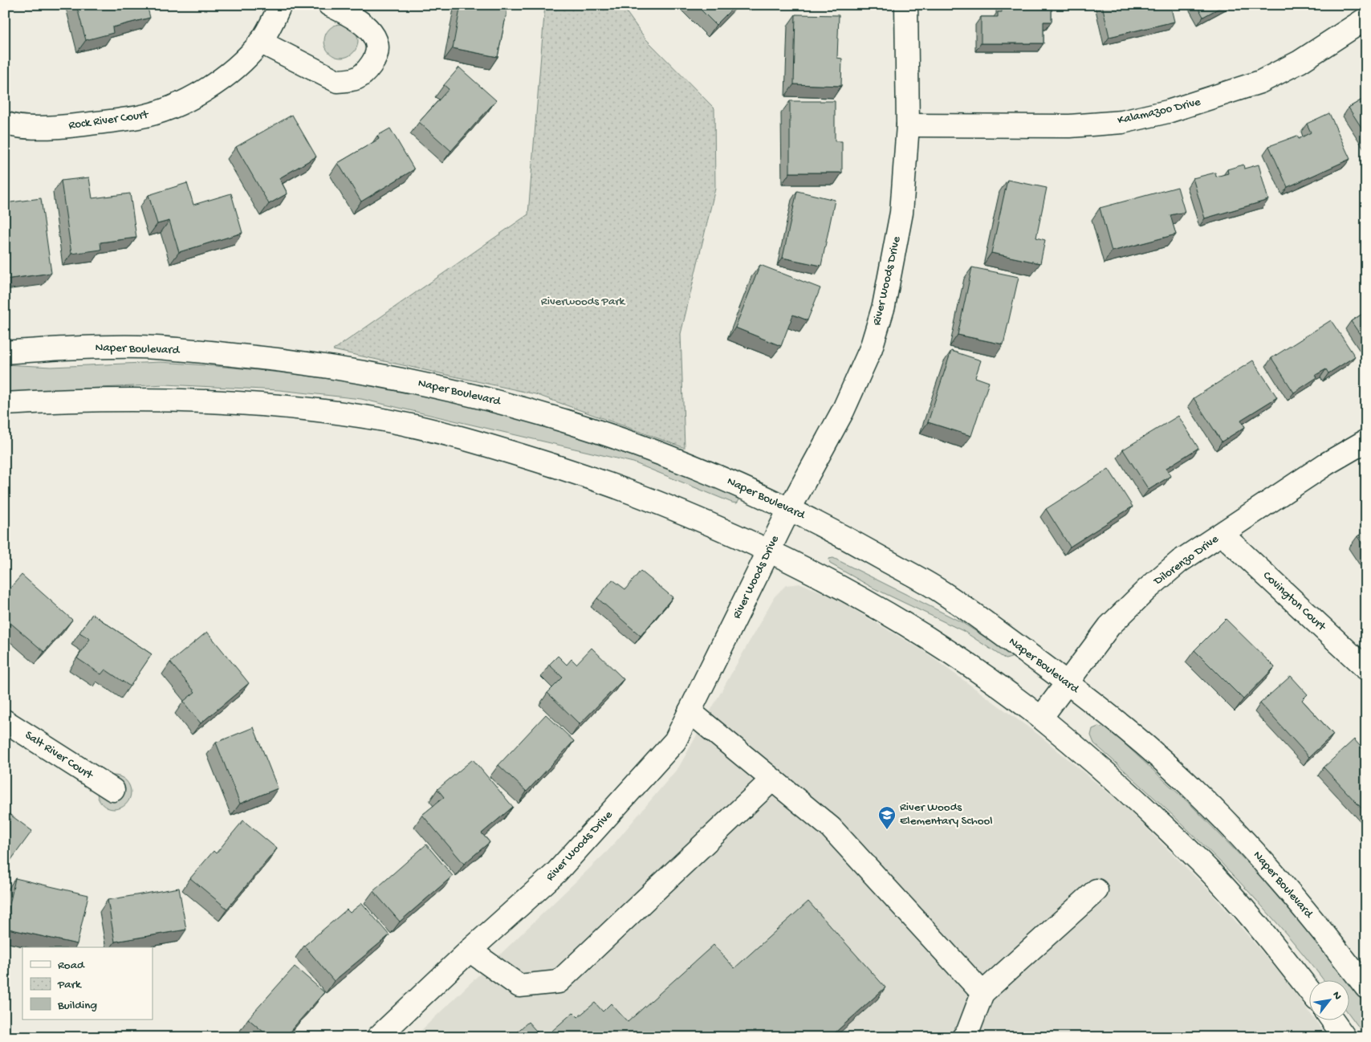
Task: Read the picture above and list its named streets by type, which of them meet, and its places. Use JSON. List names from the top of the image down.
{
  "streets": {
    "main road": [
      "Kalamazoo Drive",
      "Rock River Court",
      "River Woods Drive",
      "Naper Boulevard",
      "Dilorenzo Drive",
      "Covington Court",
      "Salt River Court"
    ]
  },
  "crossings": [
    ["Kalamazoo Drive", "River Woods Drive"],
    ["River Woods Drive", "Naper Boulevard"],
    ["Naper Boulevard", "Dilorenzo Drive"],
    ["Dilorenzo Drive", "Covington Court"]
  ],
  "parks": ["Riverwoods Park"],
  "places": {
    "school or university": ["River Woods Elementary School"]
  },
  "legend": ["Road", "Park", "Building"],
  "north": "top right"
}
